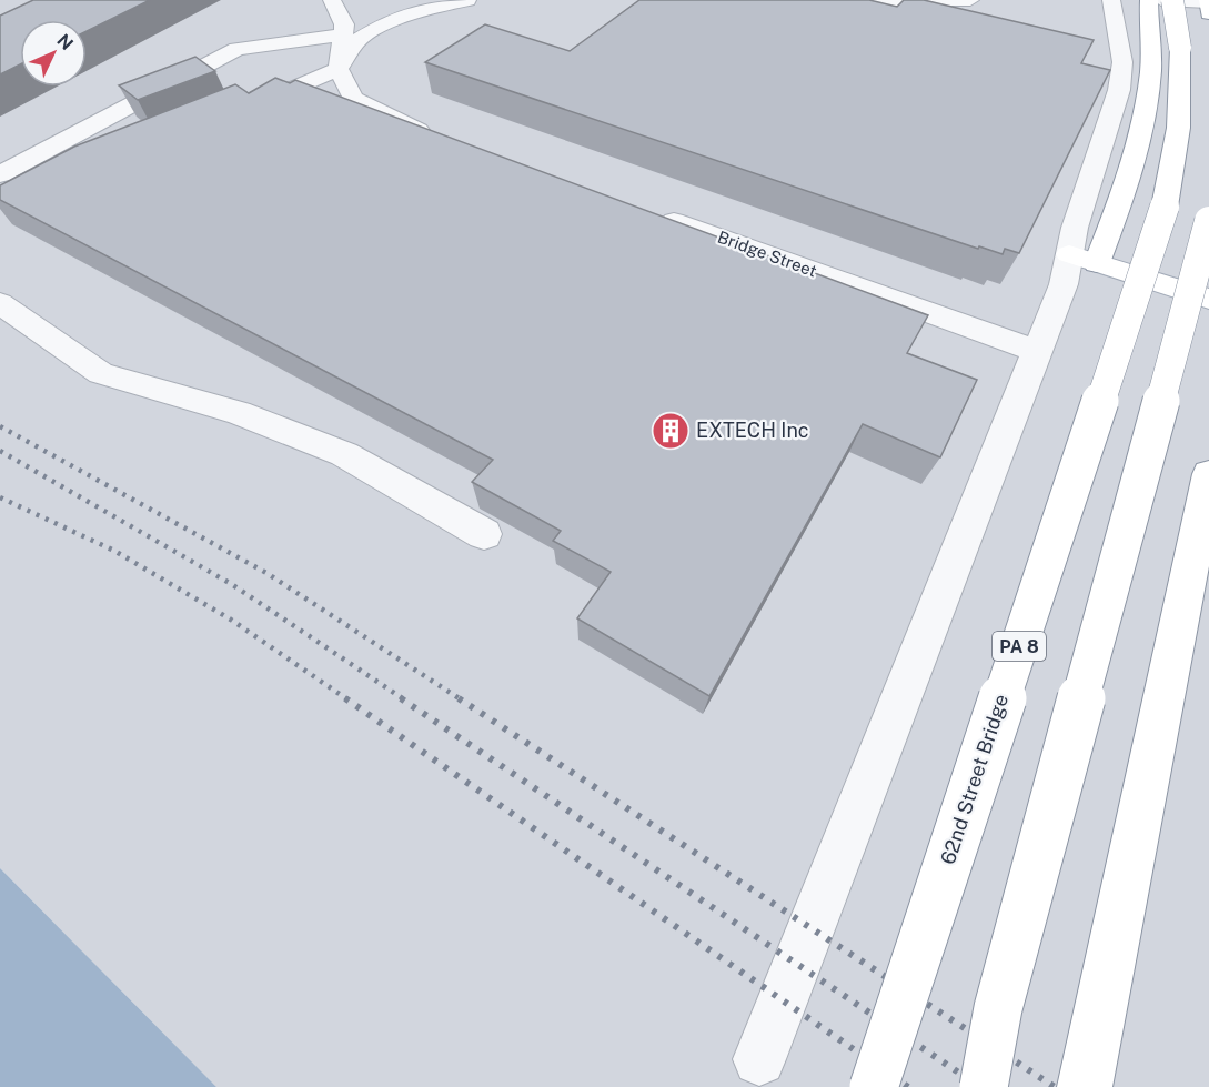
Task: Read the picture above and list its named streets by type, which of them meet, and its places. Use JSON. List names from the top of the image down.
{
  "streets": {
    "main road": ["PA 8", "62nd Street Bridge"],
    "street": ["Bridge Street"]
  },
  "places": {
    "building": ["EXTECH Inc"]
  },
  "north": "top right"
}
